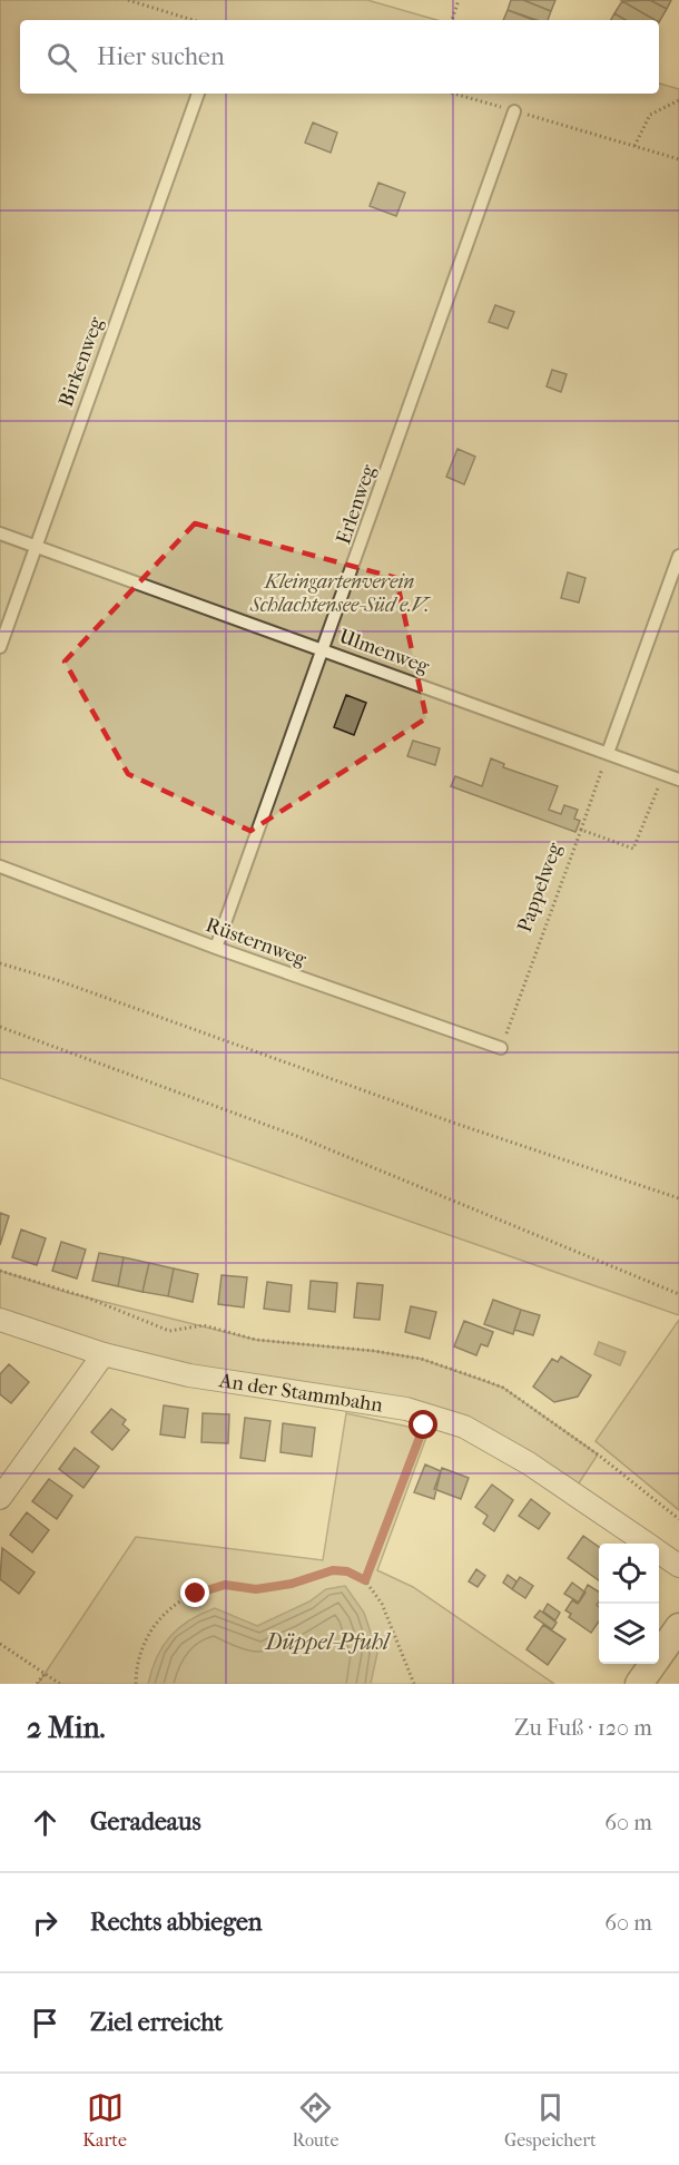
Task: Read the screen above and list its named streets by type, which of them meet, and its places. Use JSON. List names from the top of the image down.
{
  "streets": {
    "street": ["An der Stammbahn"],
    "lane": [
      "Birkenweg",
      "Erlenweg",
      "Ulmenweg",
      "Rüsternweg"
    ],
    "path": ["Pappelweg"]
  },
  "crossings": [
    ["Birkenweg", "Ulmenweg"],
    ["Erlenweg", "Ulmenweg"],
    ["Erlenweg", "Rüsternweg"],
    ["Ulmenweg", "Pappelweg"],
    ["Pappelweg", "Rüsternweg"]
  ],
  "water": ["Düppel-Pfuhl"],
  "parks": ["Kleingartenverein Schlachtensee-Süd e.V."],
  "page": {
    "search": "Hier suchen",
    "heading": ["2 Min.", "Zu Fuß · 120 m"],
    "list": [
      ["Geradeaus", "60 m"],
      ["Rechts abbiegen", "60 m"],
      "Ziel erreicht"
    ],
    "nav": ["Karte", "Route", "Gespeichert"]
  }
}
